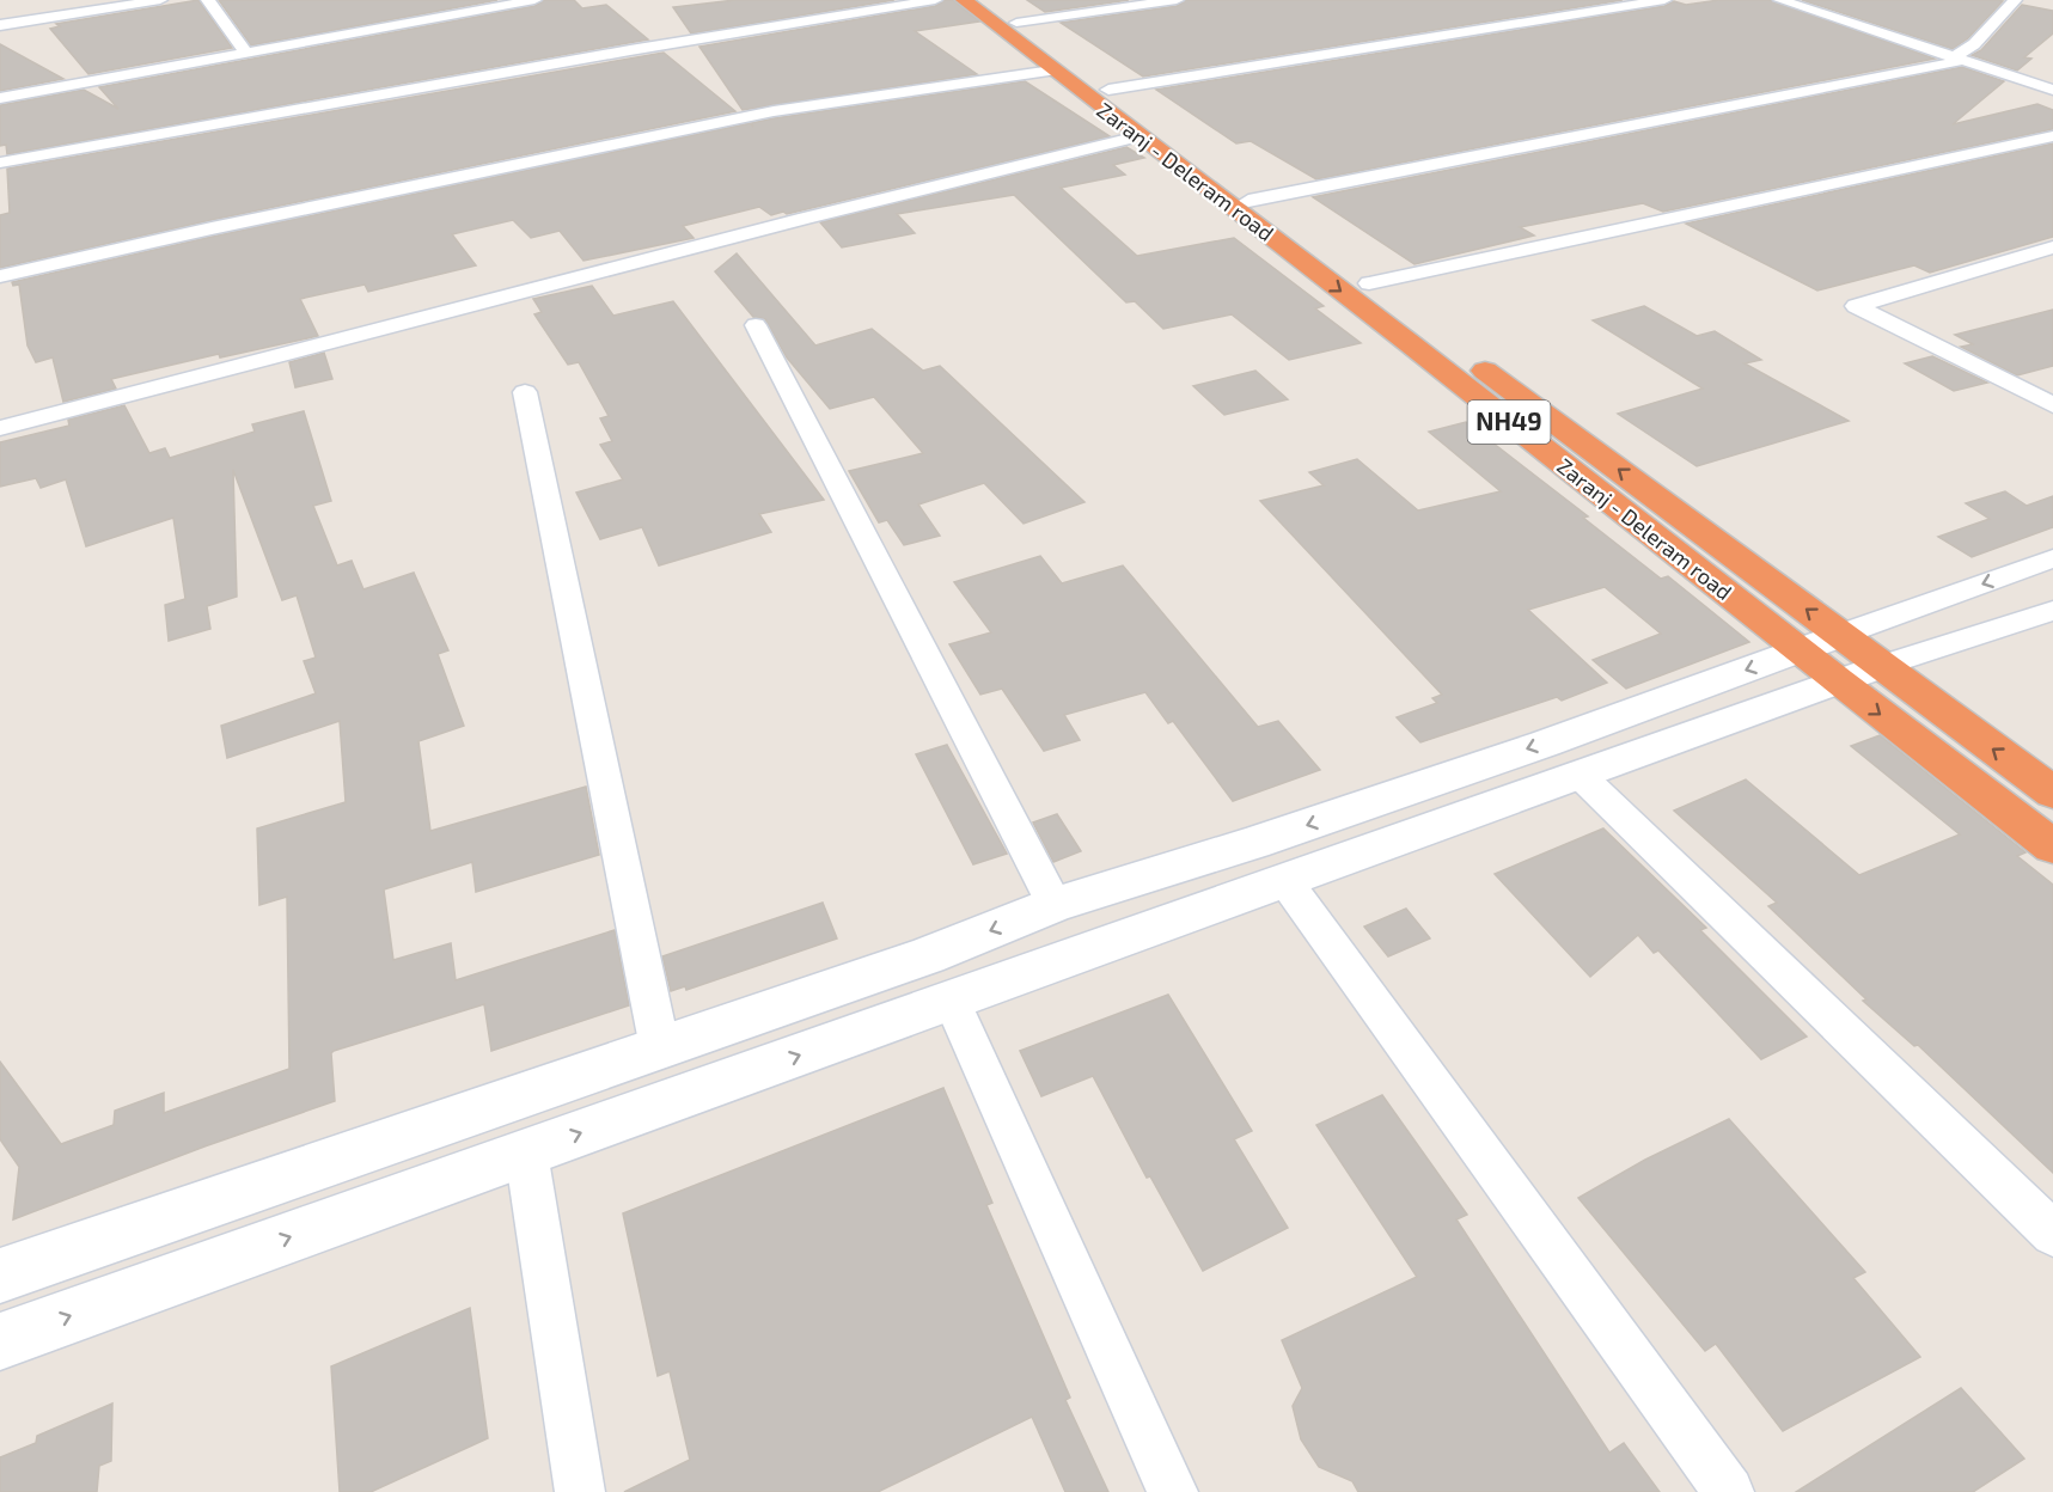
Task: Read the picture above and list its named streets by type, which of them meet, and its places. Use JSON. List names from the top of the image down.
{
  "streets": {
    "highway": ["Zaranj - Deleram road", "NH49"]
  }
}
